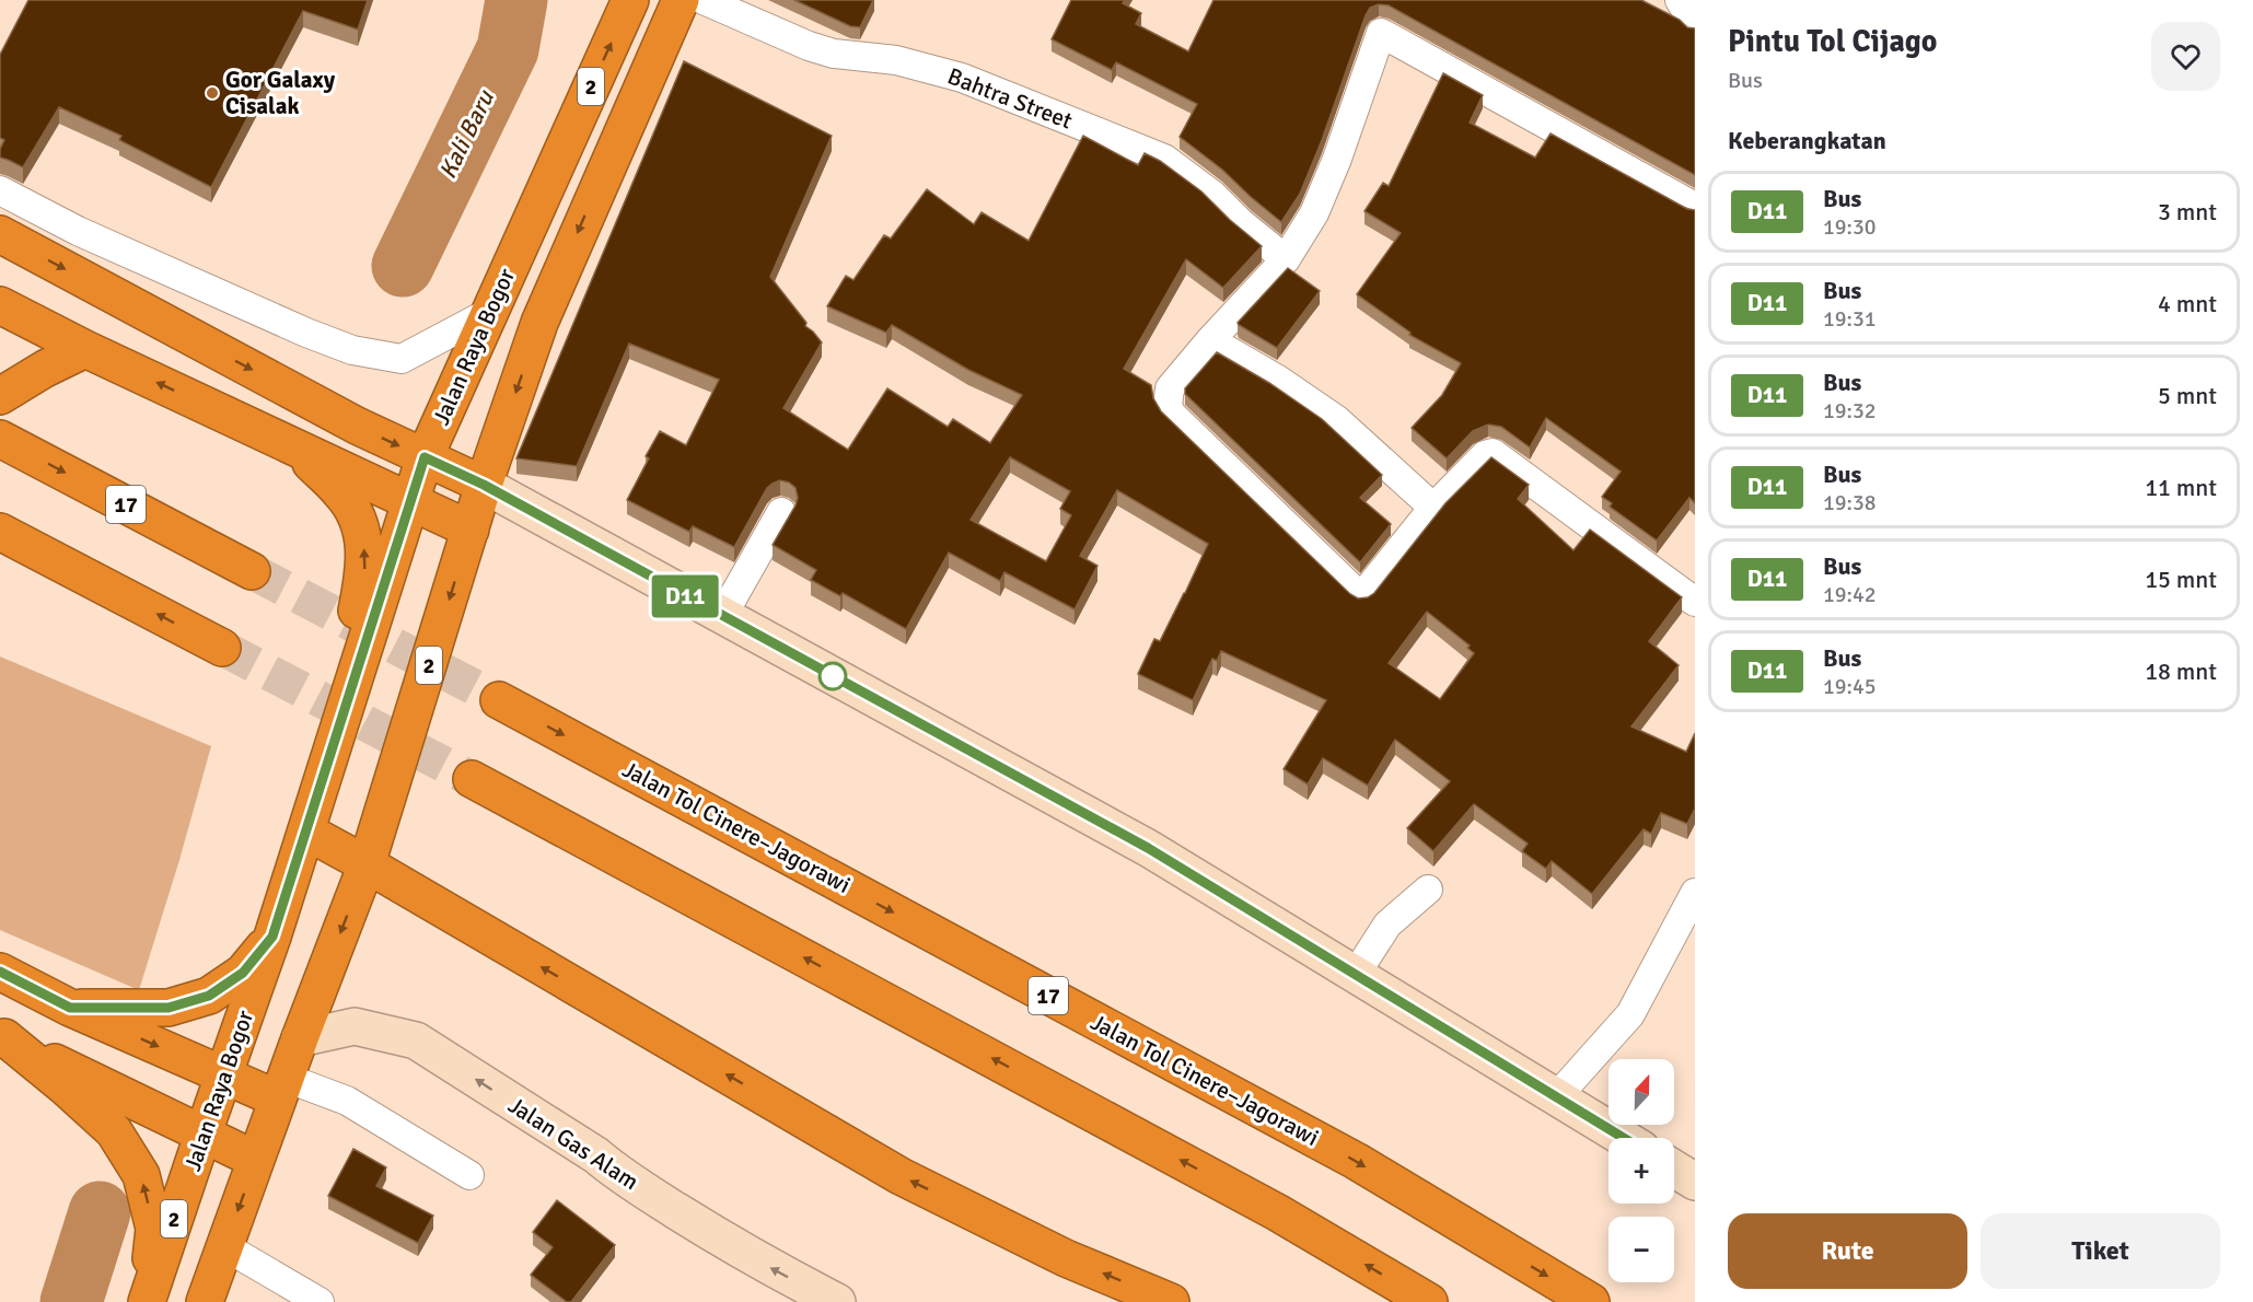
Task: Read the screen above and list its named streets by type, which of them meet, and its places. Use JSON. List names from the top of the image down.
{
  "streets": {
    "highway": [
      "2",
      "Jalan Raya Bogor",
      "17",
      "Jalan Tol Cinere–Jagorawi"
    ],
    "main road": ["Jalan Gas Alam"],
    "street": ["Bahtra Street"]
  },
  "one_way": ["Jalan Gas Alam"],
  "water": ["Kali Baru"],
  "places": ["Gor Galaxy Cisalak"],
  "lines": ["bus line D11"],
  "north": "top",
  "page": {
    "on_map": "D11",
    "heading": [
      ["Pintu Tol Cijago", "Bus"],
      "Keberangkatan"
    ],
    "list": [
      {
        "mark": "D11",
        "name": "Bus",
        "note": "19:30",
        "value": "3 mnt"
      },
      {
        "mark": "D11",
        "name": "Bus",
        "note": "19:31",
        "value": "4 mnt"
      },
      {
        "mark": "D11",
        "name": "Bus",
        "note": "19:32",
        "value": "5 mnt"
      },
      {
        "mark": "D11",
        "name": "Bus",
        "note": "19:38",
        "value": "11 mnt"
      },
      {
        "mark": "D11",
        "name": "Bus",
        "note": "19:42",
        "value": "15 mnt"
      },
      {
        "mark": "D11",
        "name": "Bus",
        "note": "19:45",
        "value": "18 mnt"
      }
    ],
    "map_buttons": ["+", "−"],
    "buttons": ["Rute", "Tiket"]
  }
}
